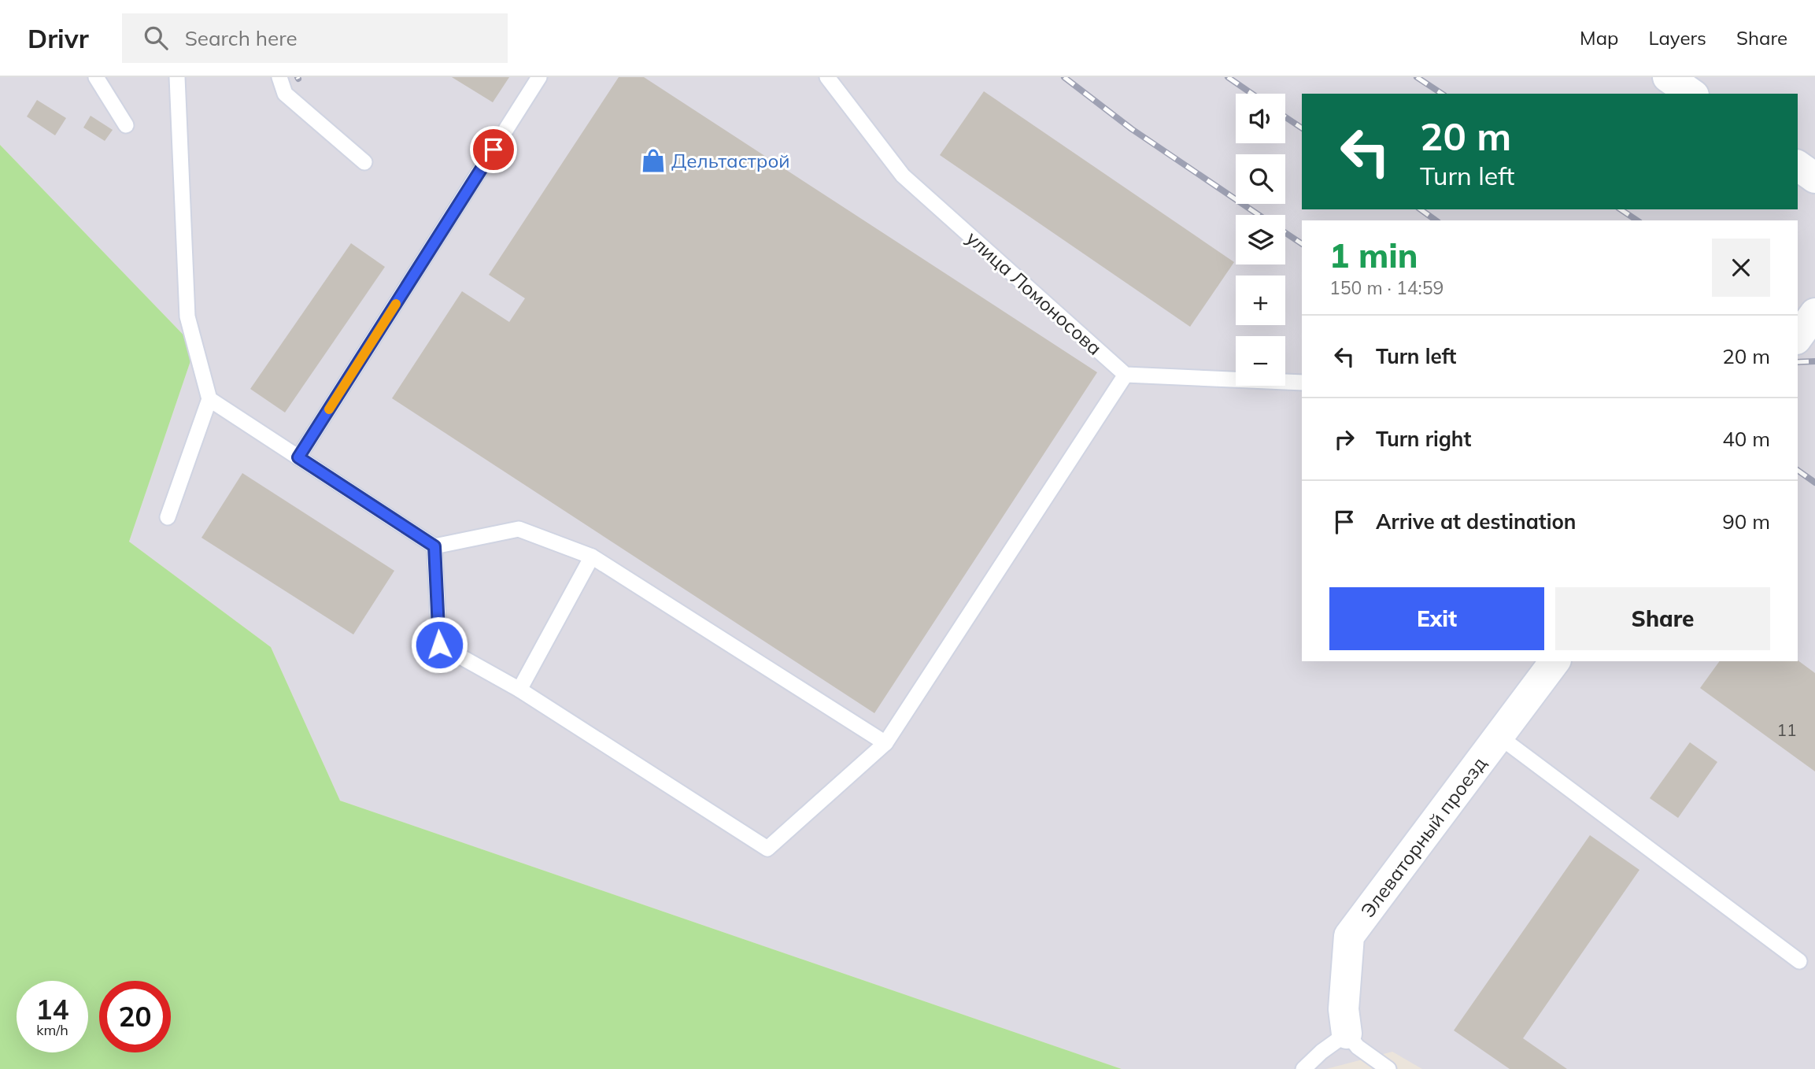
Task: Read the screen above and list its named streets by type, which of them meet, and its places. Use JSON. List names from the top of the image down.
{
  "streets": {
    "street": ["Элеваторный проезд"],
    "lane": ["улица Ломоносова"]
  },
  "places": {
    "shop": ["Дельтастрой"]
  },
  "house_numbers": ["11"],
  "page": {
    "header": "Drivr",
    "search": "Search here",
    "nav": ["Map", "Layers", "Share"],
    "map_buttons": ["+", "−"],
    "turn": ["20 m", "Turn left"],
    "heading": ["1 min", "150 m · 14:59"],
    "list": [
      {
        "name": "Turn left",
        "value": "20 m"
      },
      {
        "name": "Turn right",
        "value": "40 m"
      },
      {
        "name": "Arrive at destination",
        "value": "90 m"
      }
    ],
    "buttons": ["Exit", "Share"],
    "speed": "14 km/h",
    "limit": "20"
  }
}
